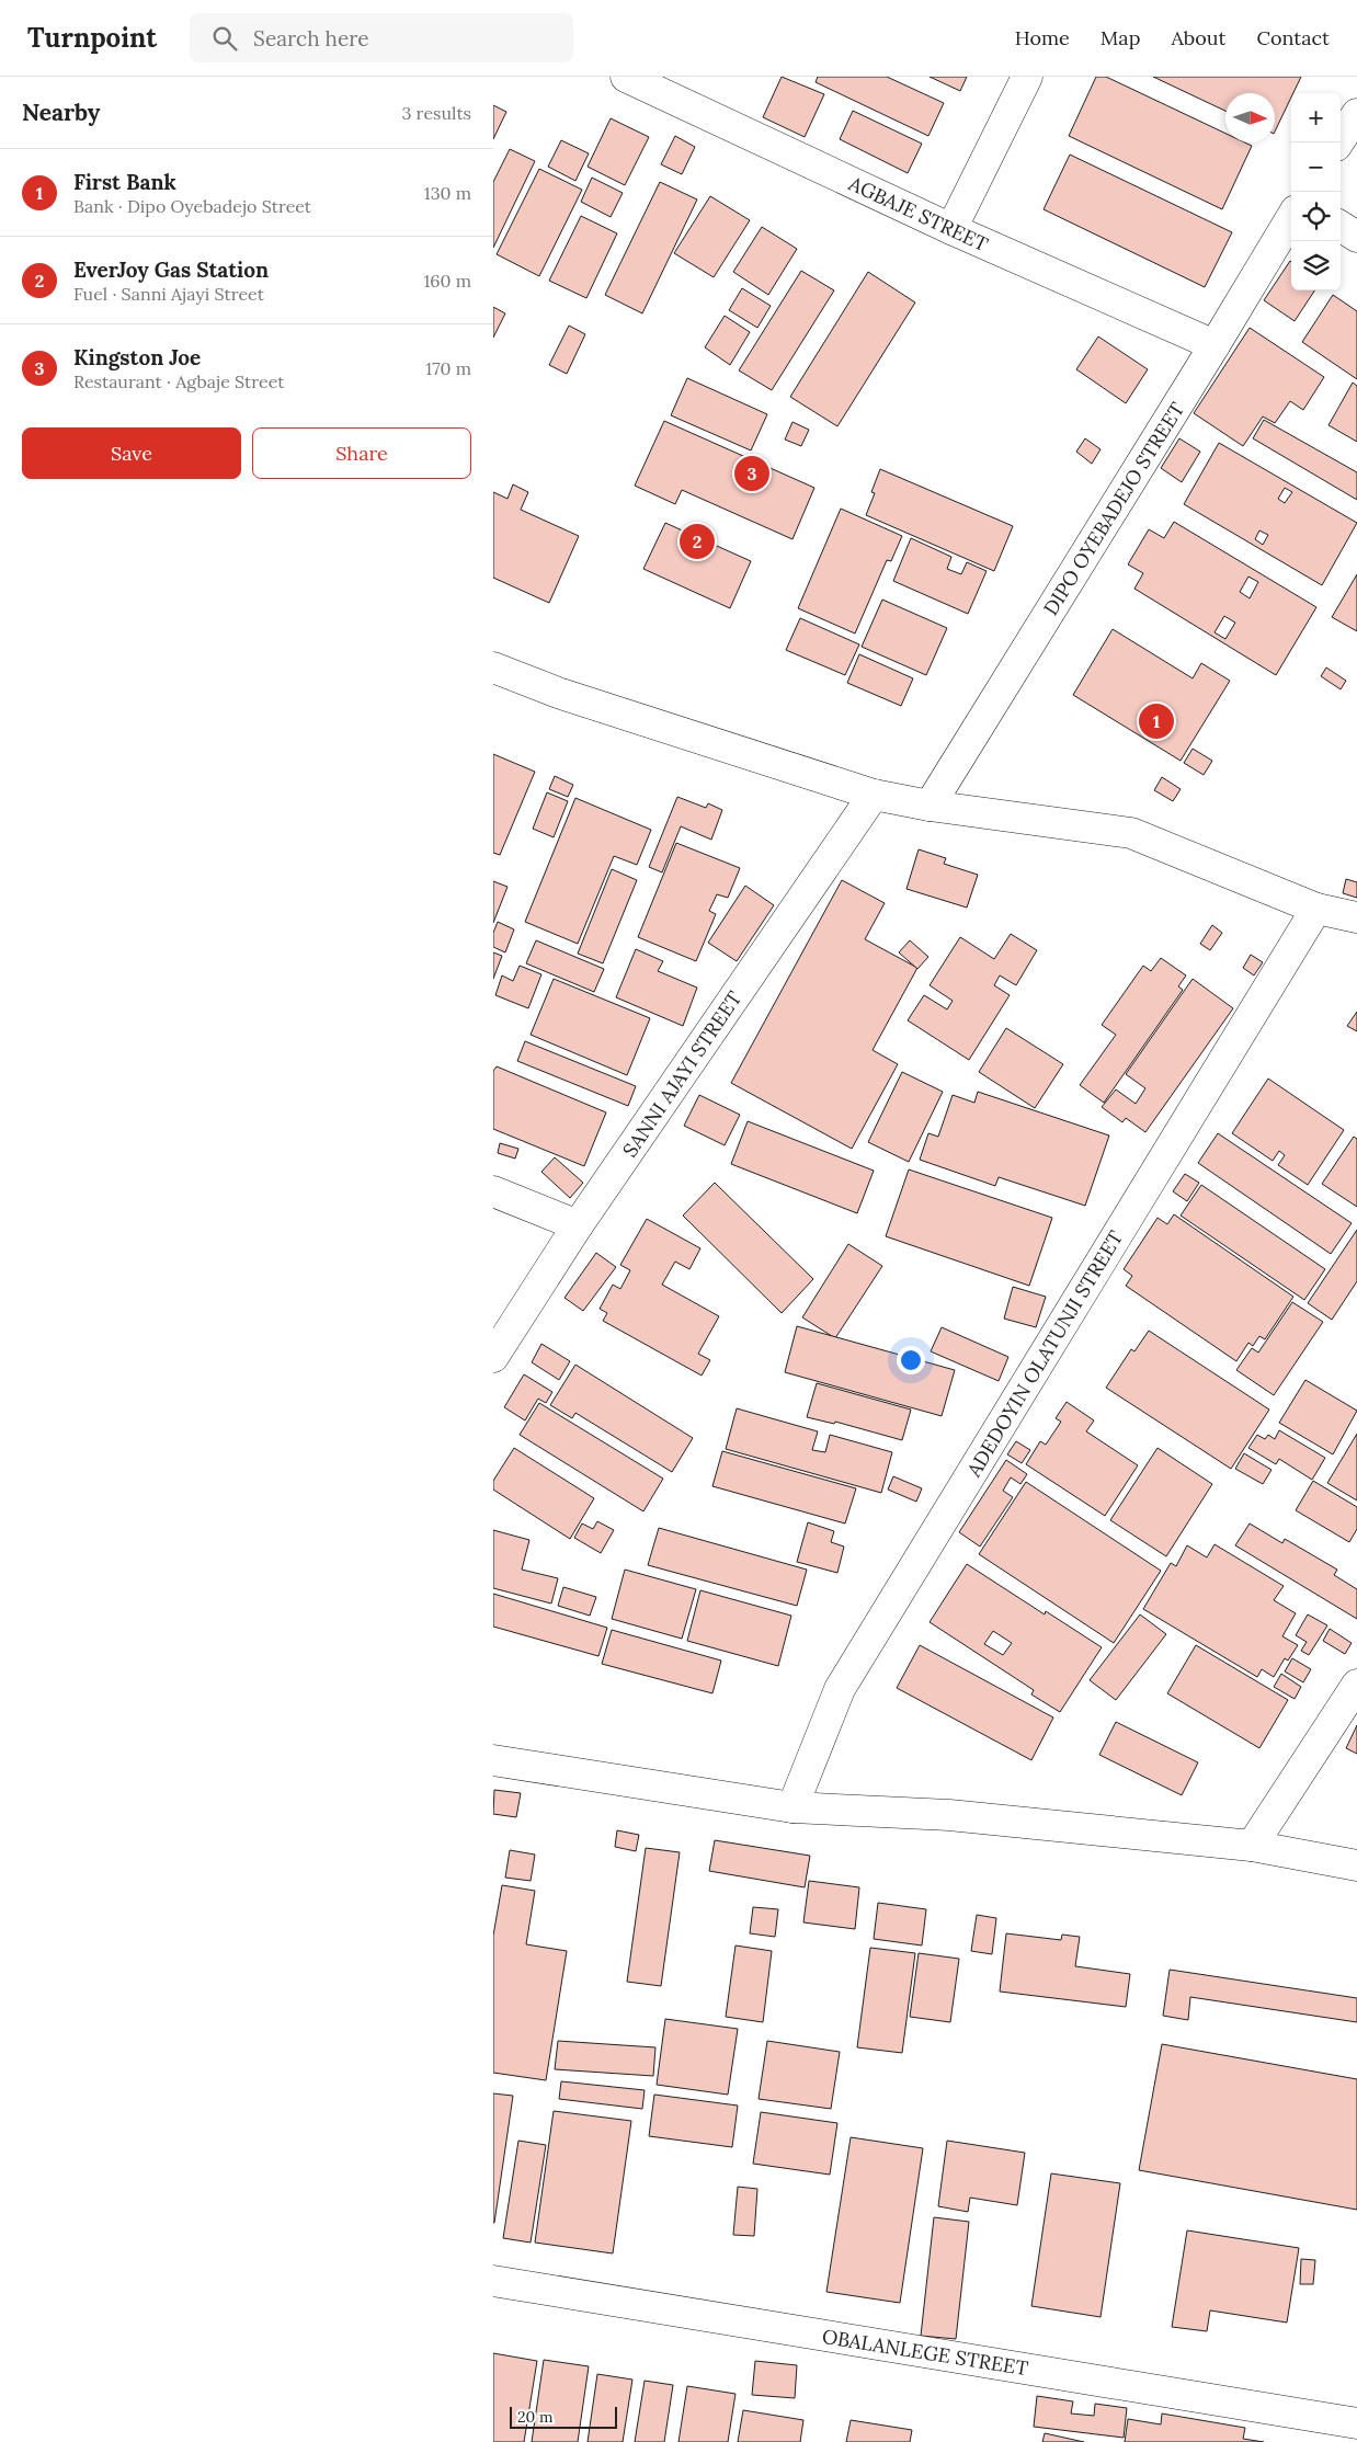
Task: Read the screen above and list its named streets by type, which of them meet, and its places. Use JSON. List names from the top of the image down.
{
  "streets": {
    "street": [
      "AGBAJE STREET",
      "DIPO OYEBADEJO STREET",
      "SANNI AJAYI STREET",
      "ADEDOYIN OLATUNJI STREET",
      "OBALANLEGE STREET"
    ]
  },
  "crossings": [
    ["AGBAJE STREET", "DIPO OYEBADEJO STREET"]
  ],
  "scale_bar": "20 m",
  "north": "right",
  "page": {
    "header": "Turnpoint",
    "search": "Search here",
    "nav": [
      "Home",
      "Map",
      "About",
      "Contact"
    ],
    "heading": ["Nearby", "3 results"],
    "map_buttons": ["+", "−"],
    "list": [
      {
        "mark": "1",
        "name": "First Bank",
        "note": "Bank · Dipo Oyebadejo Street",
        "value": "130 m"
      },
      {
        "mark": "2",
        "name": "EverJoy Gas Station",
        "note": "Fuel · Sanni Ajayi Street",
        "value": "160 m"
      },
      {
        "mark": "3",
        "name": "Kingston Joe",
        "note": "Restaurant · Agbaje Street",
        "value": "170 m"
      }
    ],
    "buttons": ["Save", "Share"],
    "pins": ["3", "2", "1"],
    "scale": "20 m"
  }
}
